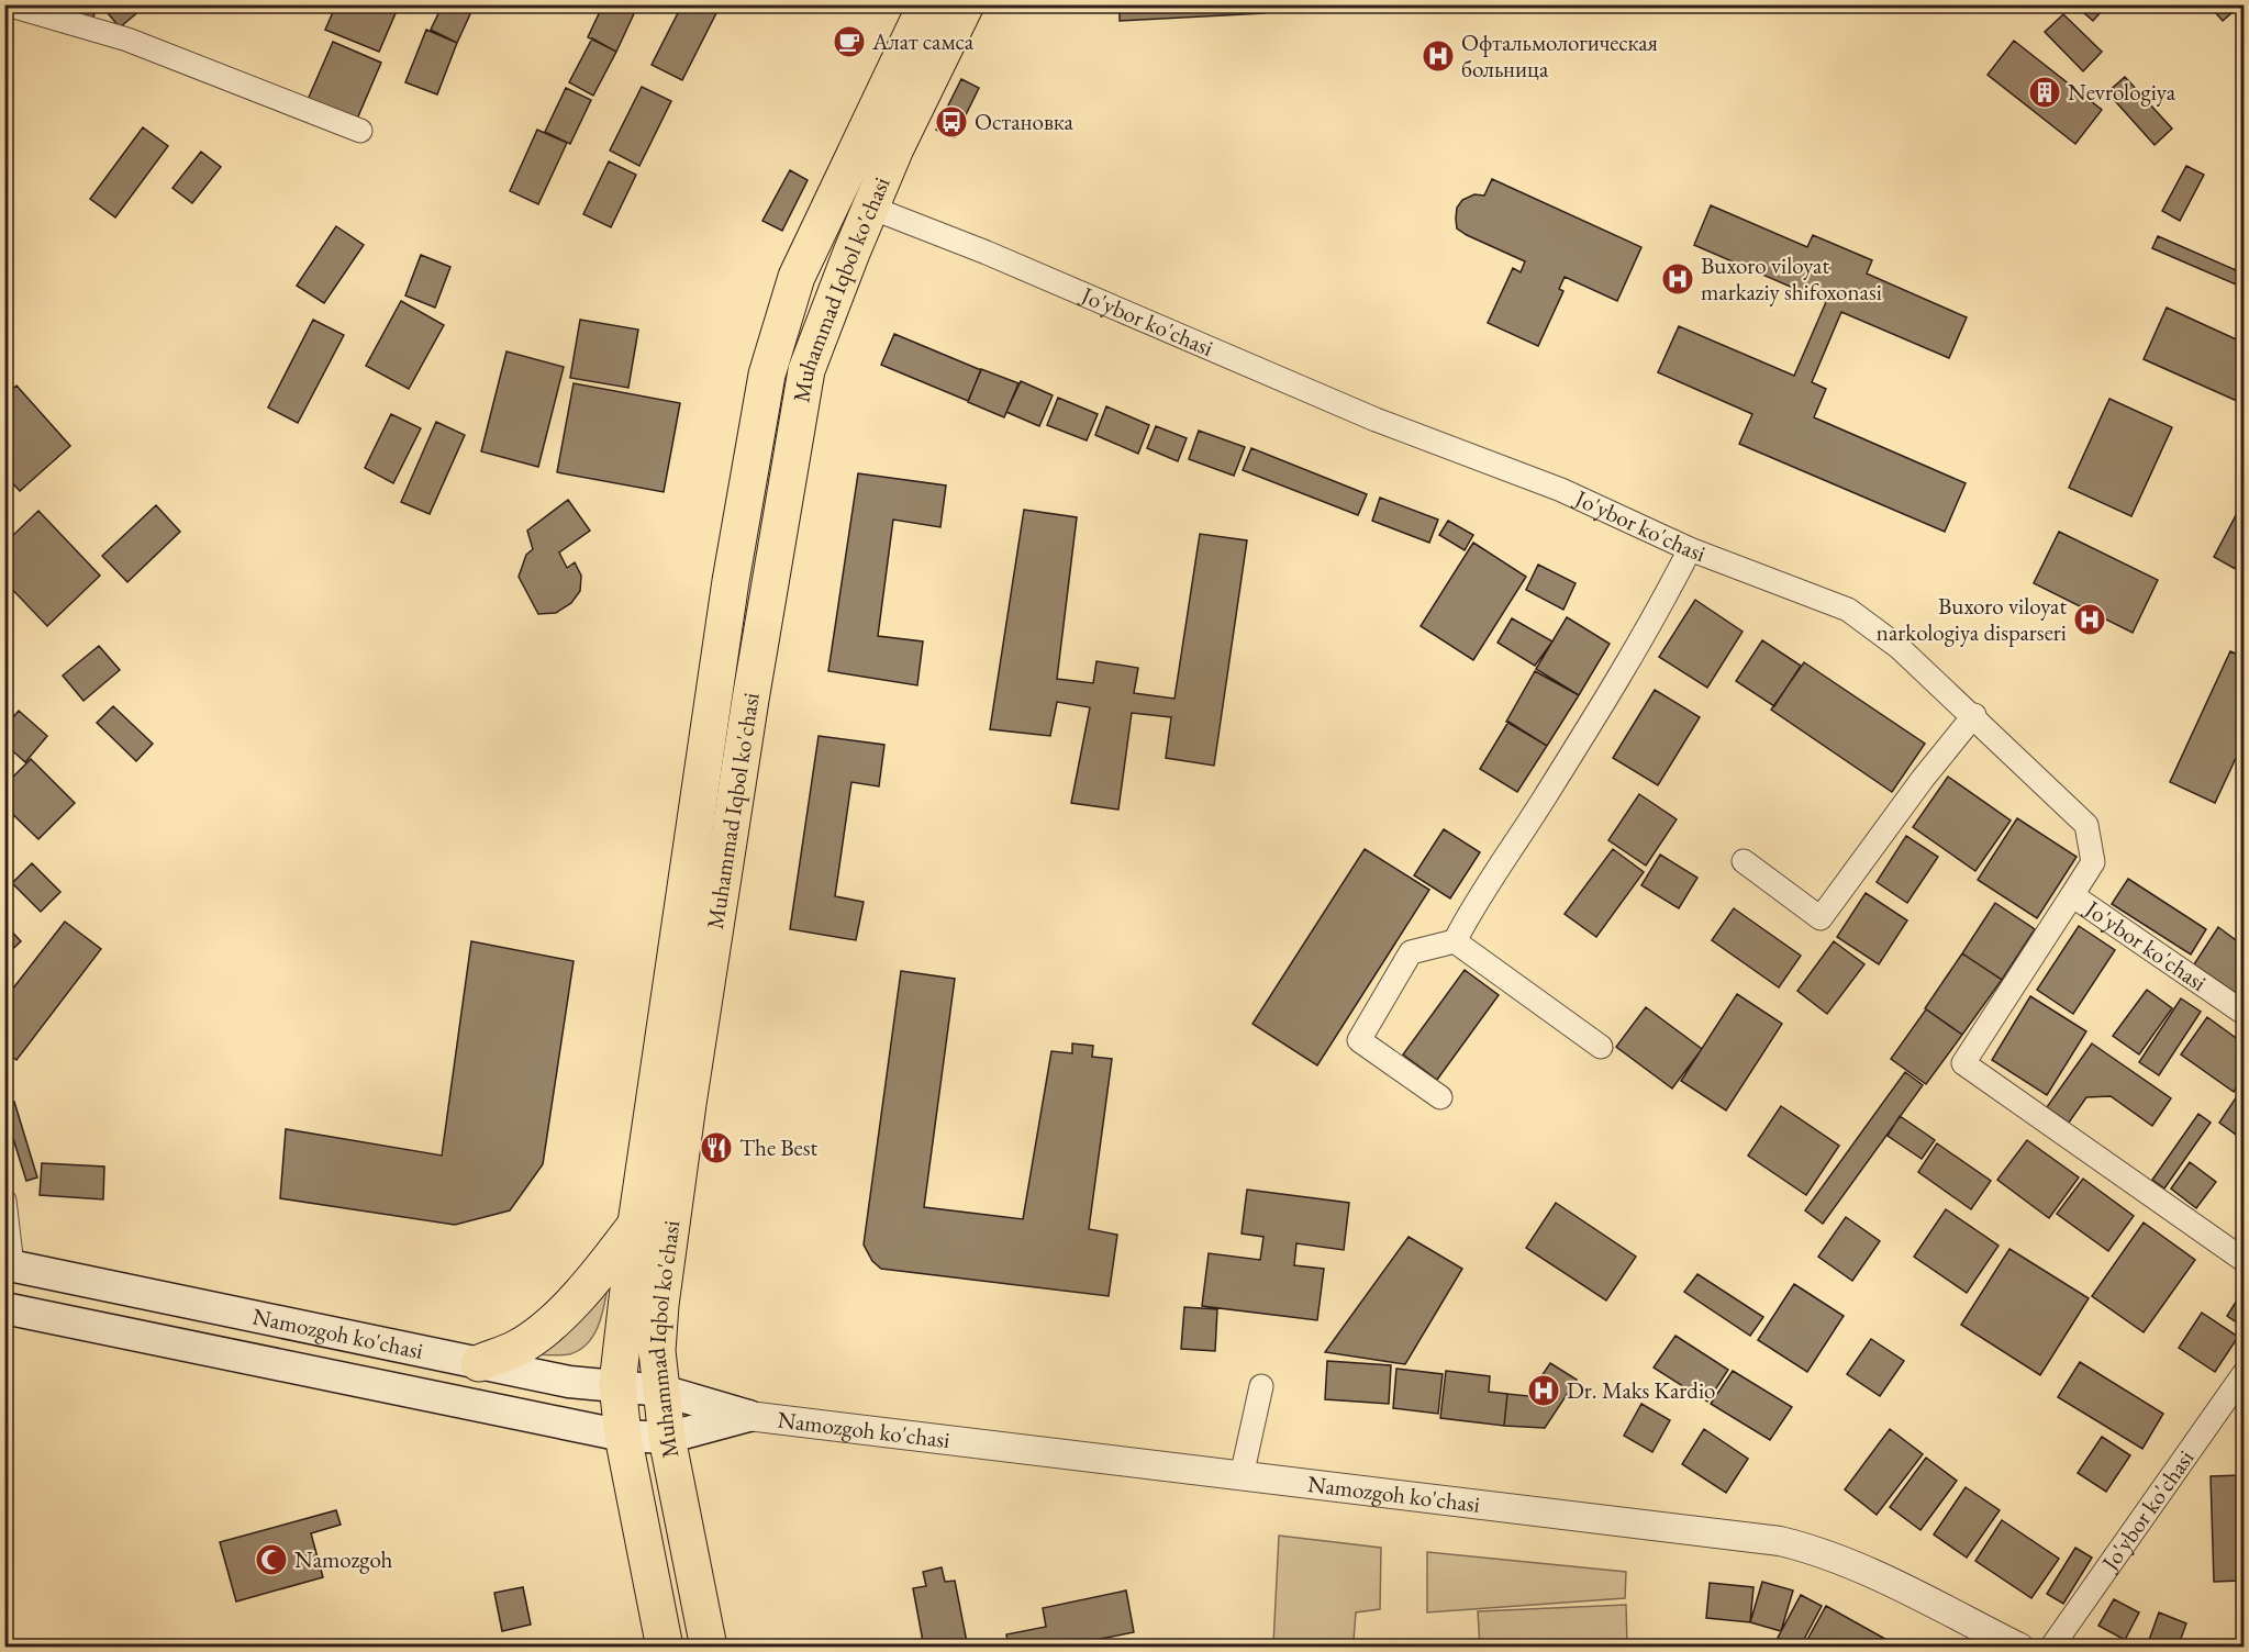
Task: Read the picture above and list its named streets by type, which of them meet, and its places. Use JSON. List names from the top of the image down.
{
  "streets": {
    "main road": ["Muhammad Iqbol ko'chasi", "Namozgoh ko'chasi"],
    "street": ["Jo'ybor ko'chasi"]
  },
  "crossings": [
    ["Muhammad Iqbol ko'chasi", "Jo'ybor ko'chasi"],
    ["Muhammad Iqbol ko'chasi", "Namozgoh ko'chasi"]
  ],
  "places": {
    "cafe": ["Алат самса"],
    "hospital": [
      "Офтальмологическая больница",
      "Buxoro viloyat markaziy shifoxonasi",
      "Buxoro viloyat narkologiya disparseri",
      "Dr. Maks Kardio"
    ],
    "building": ["Nevrologiya"],
    "bus stop": ["Остановка"],
    "restaurant": ["The Best"],
    "mosque": ["Namozgoh"]
  }
}
